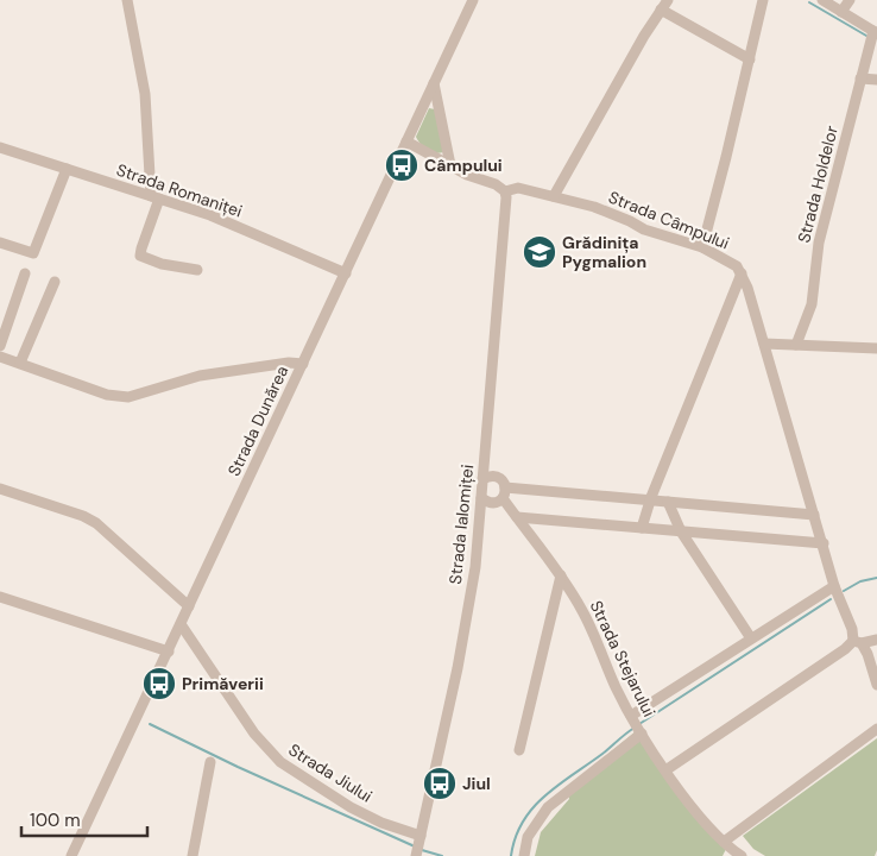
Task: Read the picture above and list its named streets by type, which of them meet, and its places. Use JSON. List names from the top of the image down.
{
  "streets": {
    "street": [
      "Strada Holdelor",
      "Strada Romaniței",
      "Strada Câmpului",
      "Strada Dunărea",
      "Strada Ialomiței",
      "Strada Stejarului",
      "Strada Jiului"
    ]
  },
  "crossings": [
    ["Strada Romaniței", "Strada Dunărea"],
    ["Strada Câmpului", "Strada Dunărea"],
    ["Strada Câmpului", "Strada Ialomiței"],
    ["Strada Dunărea", "Strada Jiului"],
    ["Strada Ialomiței", "Strada Stejarului"],
    ["Strada Ialomiței", "Strada Jiului"]
  ],
  "places": {
    "bus stop": ["Câmpului", "Primăverii", "Jiul"],
    "school or university": ["Grădinița Pygmalion"]
  },
  "scale_bar": "100 m"
}
